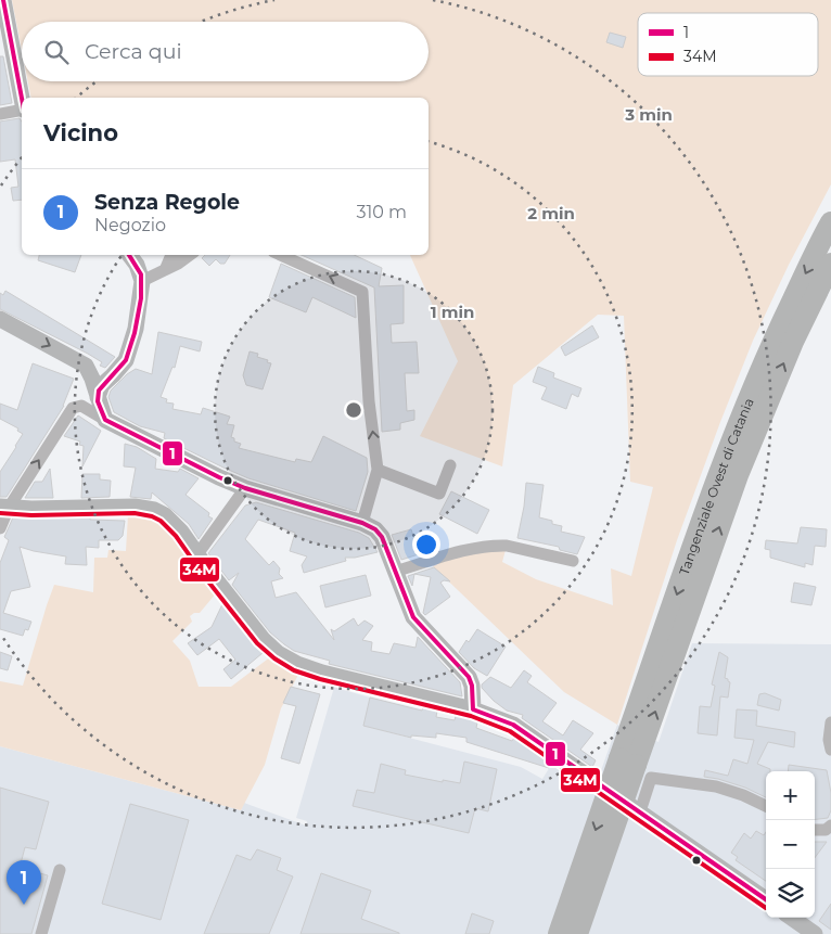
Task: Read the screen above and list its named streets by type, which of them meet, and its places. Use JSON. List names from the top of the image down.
{
  "streets": {
    "highway": ["Tangenziale Ovest di Catania"]
  },
  "lines": ["transit line 1", "transit line 34M"],
  "legend": ["1", "34M"],
  "page": {
    "search": "Cerca qui",
    "heading": "Vicino",
    "list": [
      {
        "mark": "1",
        "name": "Senza Regole",
        "note": "Negozio",
        "value": "310 m"
      }
    ],
    "map_buttons": ["+", "−"],
    "pins": "1"
  },
  "rings": ["3 min", "2 min", "1 min"]
}
